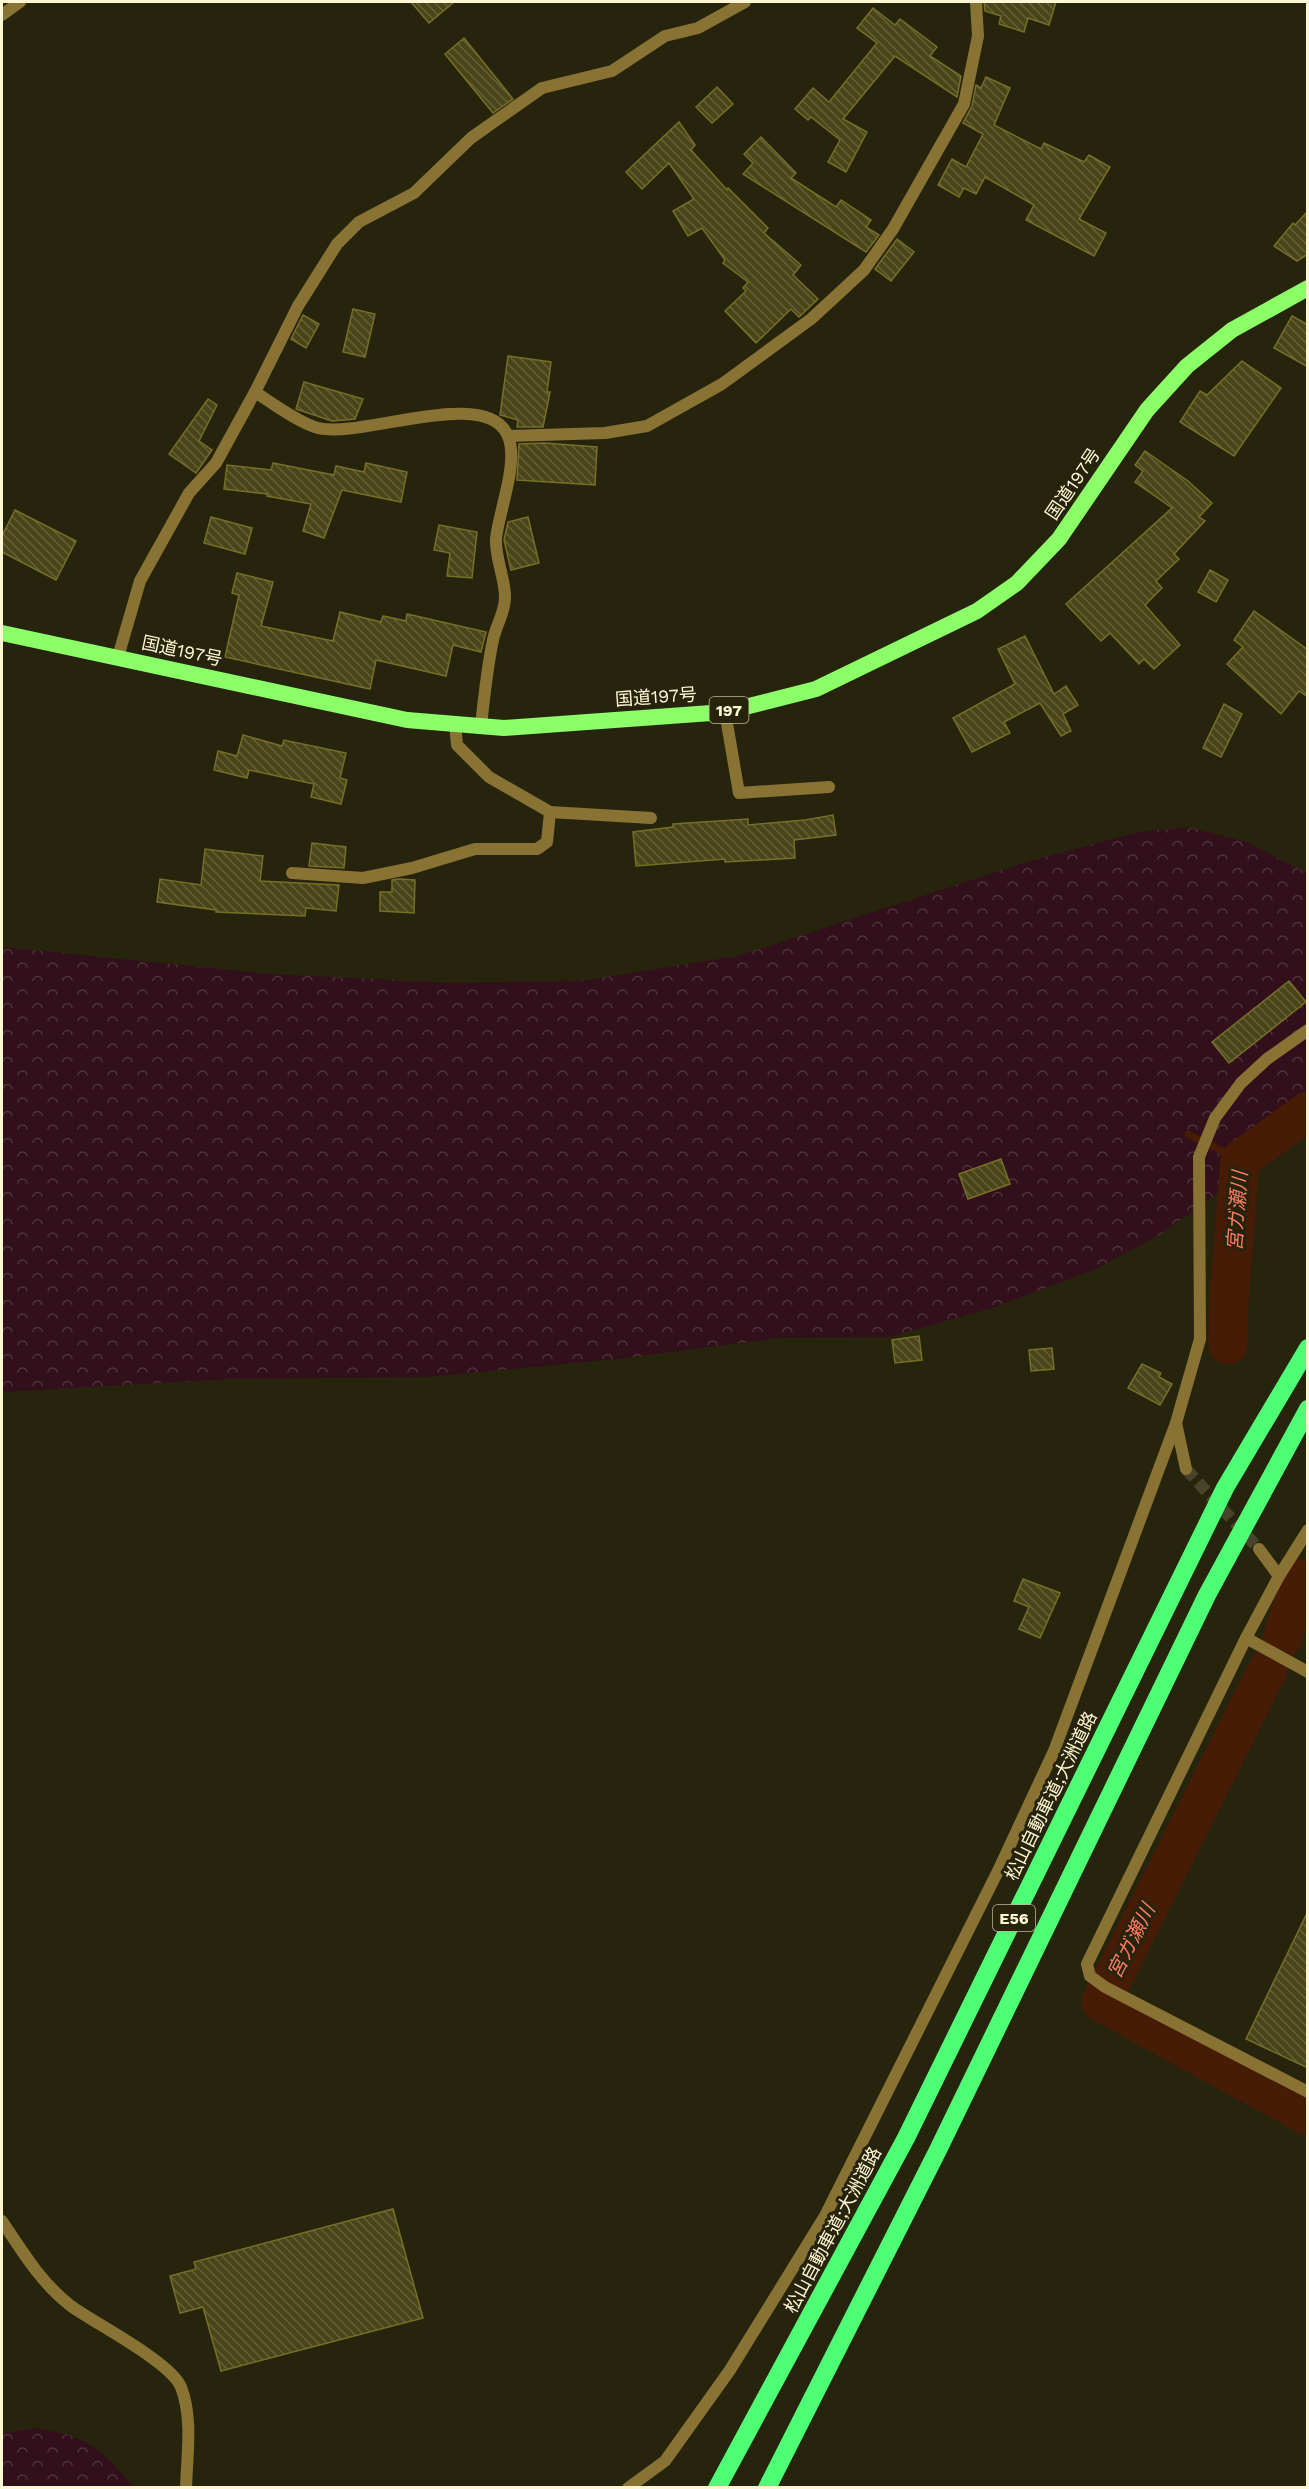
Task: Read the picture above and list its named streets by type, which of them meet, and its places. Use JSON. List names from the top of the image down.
{
  "streets": {
    "highway": [
      "国道197号",
      "197",
      "松山自動車道;大洲道路",
      "E56"
    ]
  },
  "water": ["宮ガ瀬川"]
}
